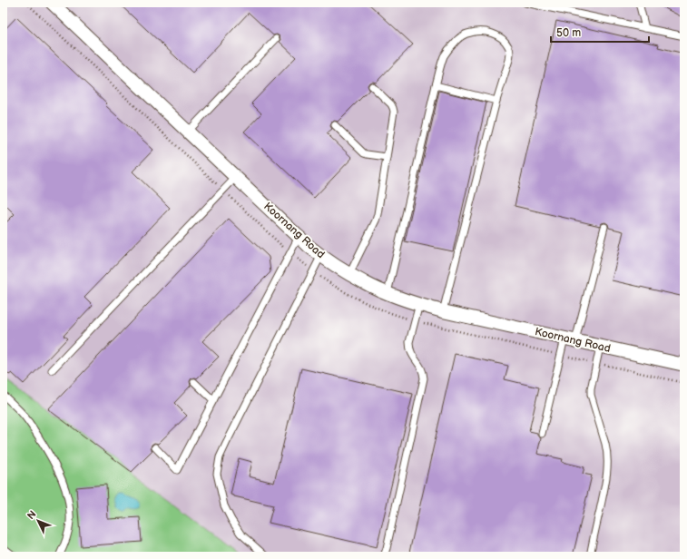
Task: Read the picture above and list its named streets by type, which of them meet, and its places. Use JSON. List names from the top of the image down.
{
  "streets": {
    "street": ["Koornang Road"]
  },
  "scale_bar": "50 m",
  "north": "top left"
}
